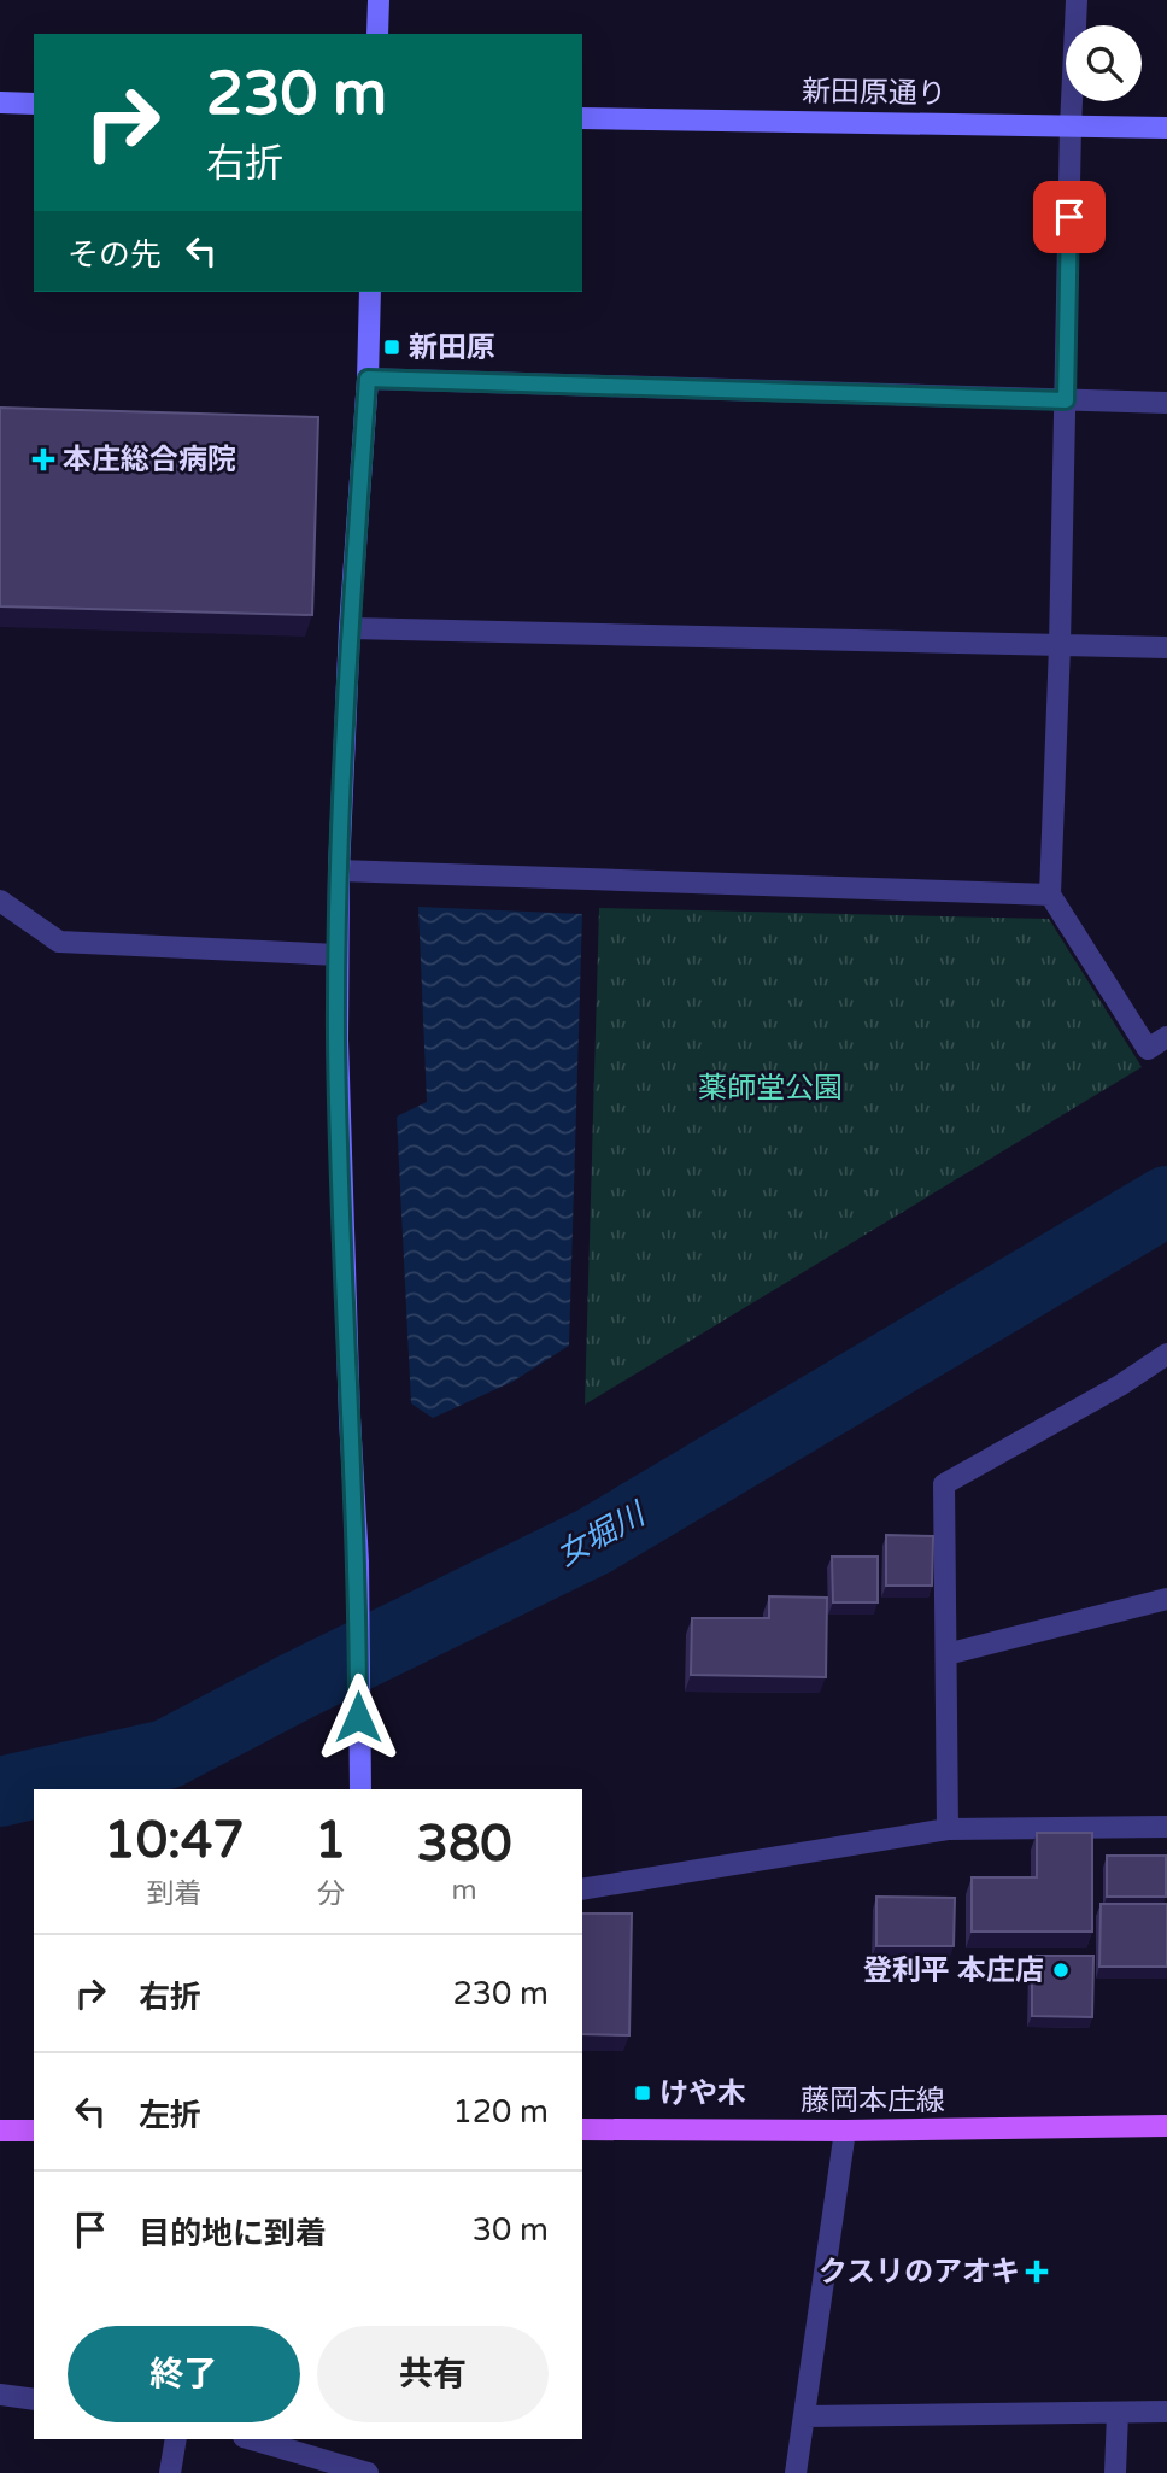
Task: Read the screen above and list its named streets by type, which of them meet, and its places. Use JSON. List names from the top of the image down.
{
  "streets": {
    "main road": ["藤岡本庄線"],
    "street": ["新田原通り"]
  },
  "water": ["女堀川"],
  "parks": ["薬師堂公園"],
  "places": {
    "transit": ["新田原", "けや木"],
    "health": ["本庄総合病院", "クスリのアオキ"],
    "other": ["登利平 本庄店"]
  },
  "page": {
    "turn": ["230 m", "右折"],
    "then": "その先",
    "eta": [
      "10:47",
      "到着",
      "1",
      "分",
      "380",
      "m"
    ],
    "list": [
      {
        "name": "右折",
        "value": "230 m"
      },
      {
        "name": "左折",
        "value": "120 m"
      },
      {
        "name": "目的地に到着",
        "value": "30 m"
      }
    ],
    "buttons": ["終了", "共有"]
  }
}
